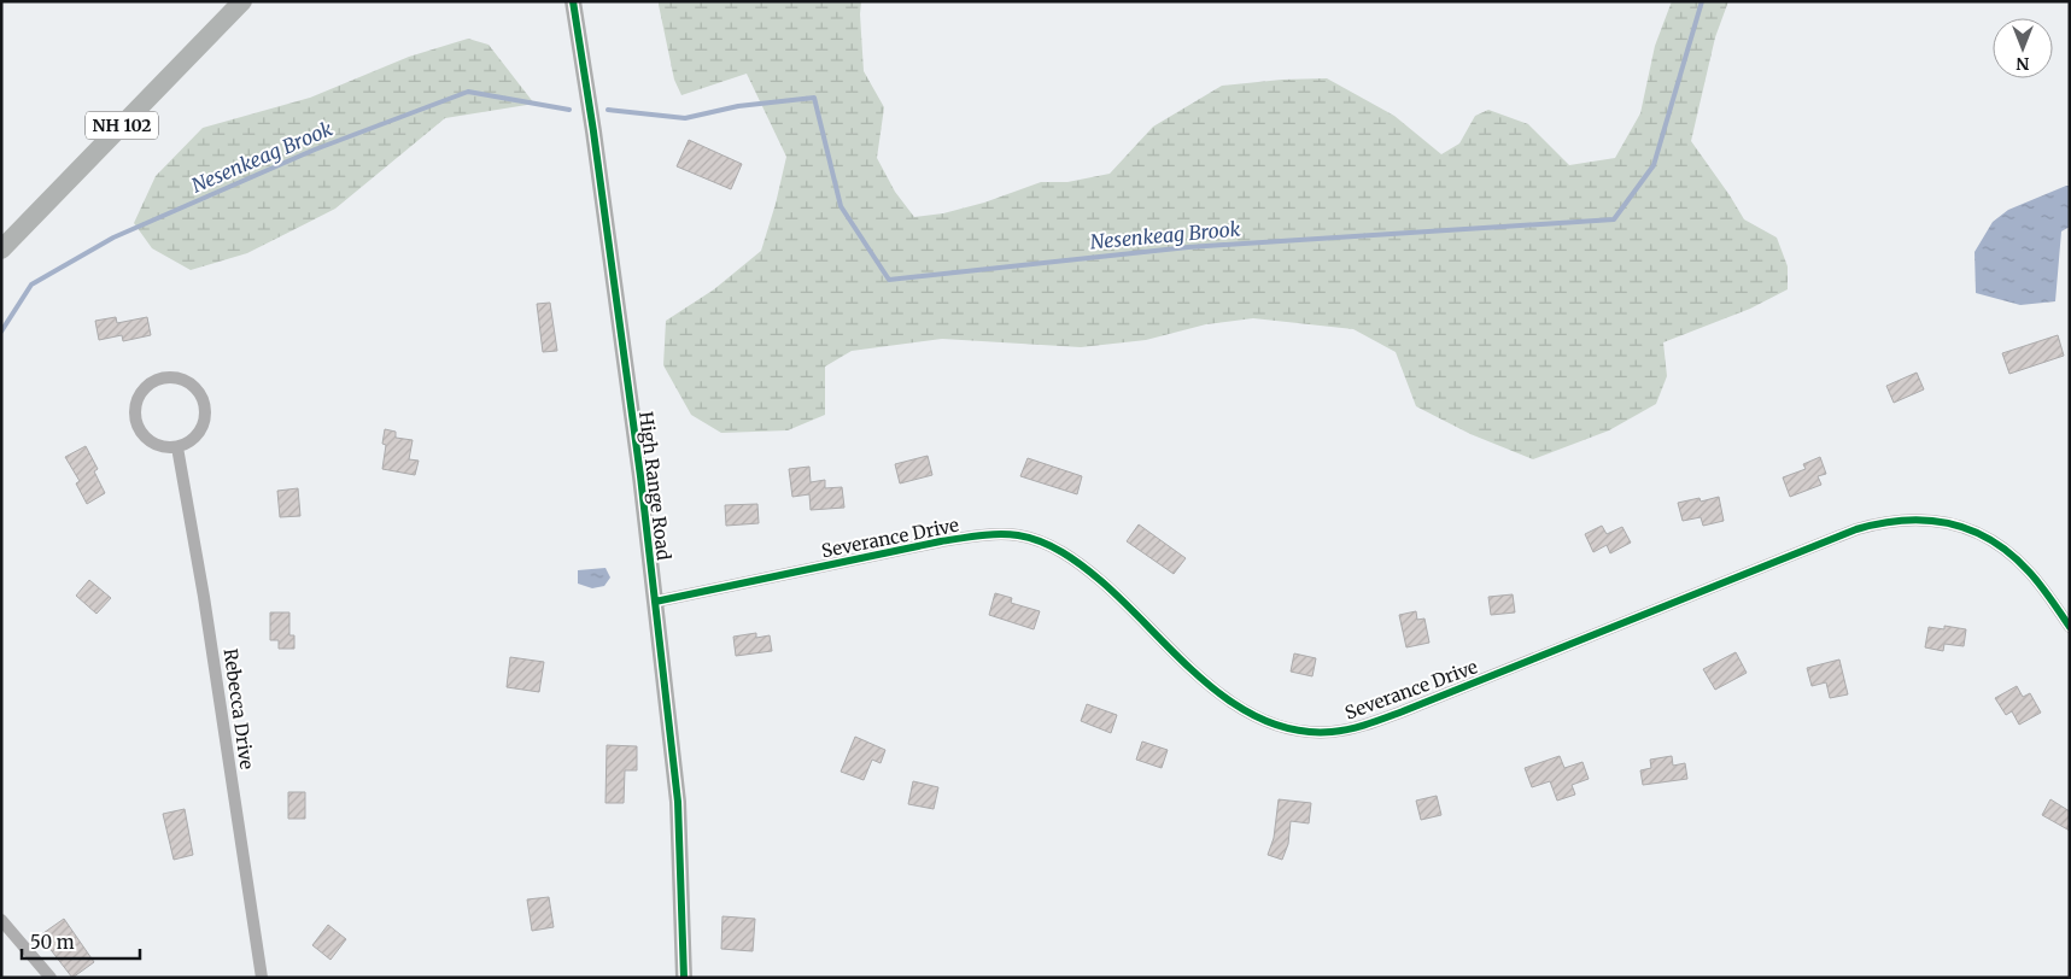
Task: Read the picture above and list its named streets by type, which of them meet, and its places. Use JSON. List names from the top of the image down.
{
  "streets": {
    "main road": ["NH 102"],
    "street": ["High Range Road", "Severance Drive", "Rebecca Drive"]
  },
  "crossings": [
    ["High Range Road", "Severance Drive"]
  ],
  "water": ["Nesenkeag Brook"],
  "scale_bar": "50 m",
  "north": "bottom"
}
